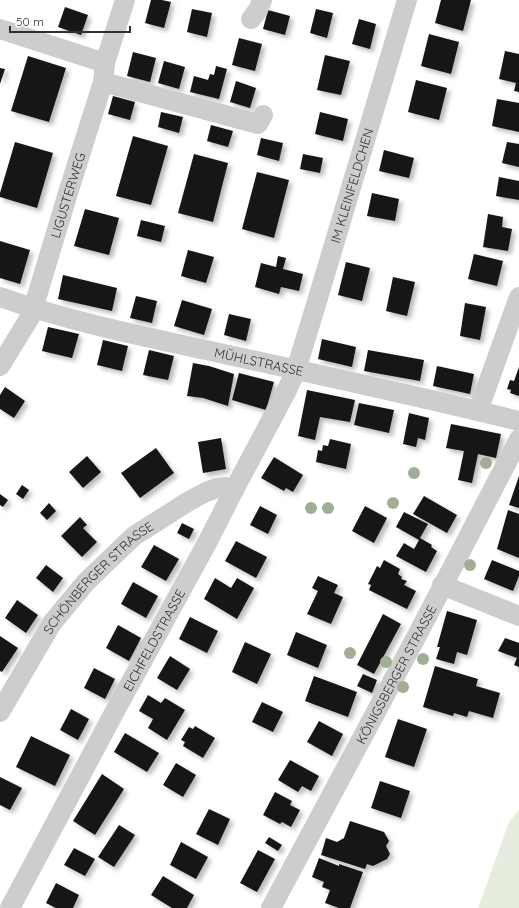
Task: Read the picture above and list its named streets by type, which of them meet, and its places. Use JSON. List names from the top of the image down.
{
  "streets": {
    "street": [
      "IM KLEINFELDCHEN",
      "LIGUSTERWEG",
      "MÜHLSTRASSE",
      "SCHÖNBERGER STRASSE",
      "EICHFELDSTRASSE",
      "KÖNIGSBERGER STRASSE"
    ]
  },
  "crossings": [
    ["IM KLEINFELDCHEN", "MÜHLSTRASSE"],
    ["IM KLEINFELDCHEN", "EICHFELDSTRASSE"],
    ["LIGUSTERWEG", "MÜHLSTRASSE"],
    ["MÜHLSTRASSE", "EICHFELDSTRASSE"],
    ["SCHÖNBERGER STRASSE", "EICHFELDSTRASSE"]
  ],
  "scale_bar": "50 m"
}
